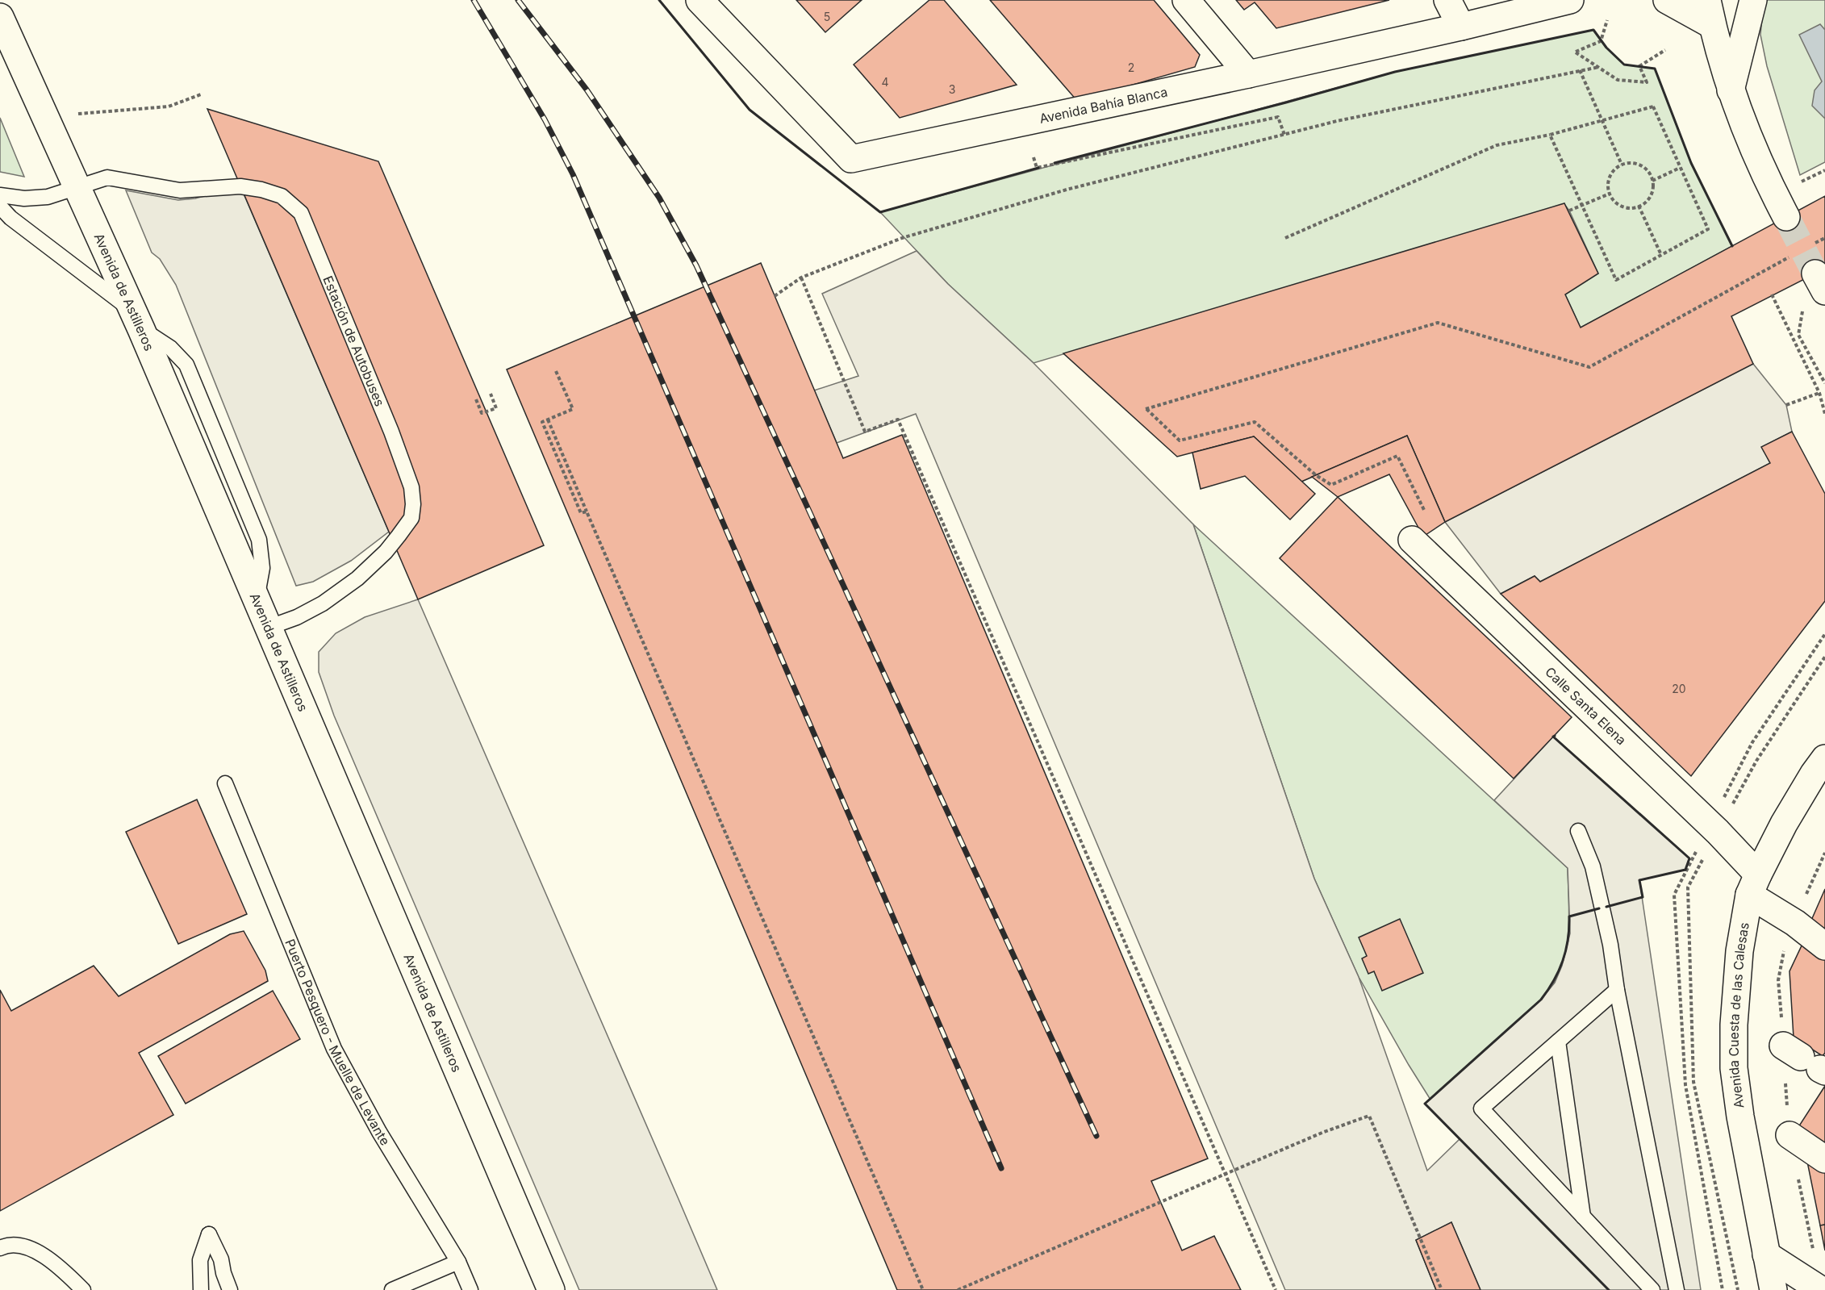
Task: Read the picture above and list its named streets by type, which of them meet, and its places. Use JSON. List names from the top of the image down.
{
  "streets": {
    "street": [
      "Avenida Bahía Blanca",
      "Avenida de Astilleros",
      "Calle Santa Elena",
      "Avenida Cuesta de las Calesas"
    ],
    "lane": ["Estación de Autobuses", "Puerto Pesquero - Muelle de Levante"]
  },
  "crossings": [
    ["Avenida de Astilleros", "Estación de Autobuses"],
    ["Calle Santa Elena", "Avenida Cuesta de las Calesas"]
  ],
  "house_numbers": [
    "5",
    "2",
    "4",
    "3",
    "20"
  ]
}
